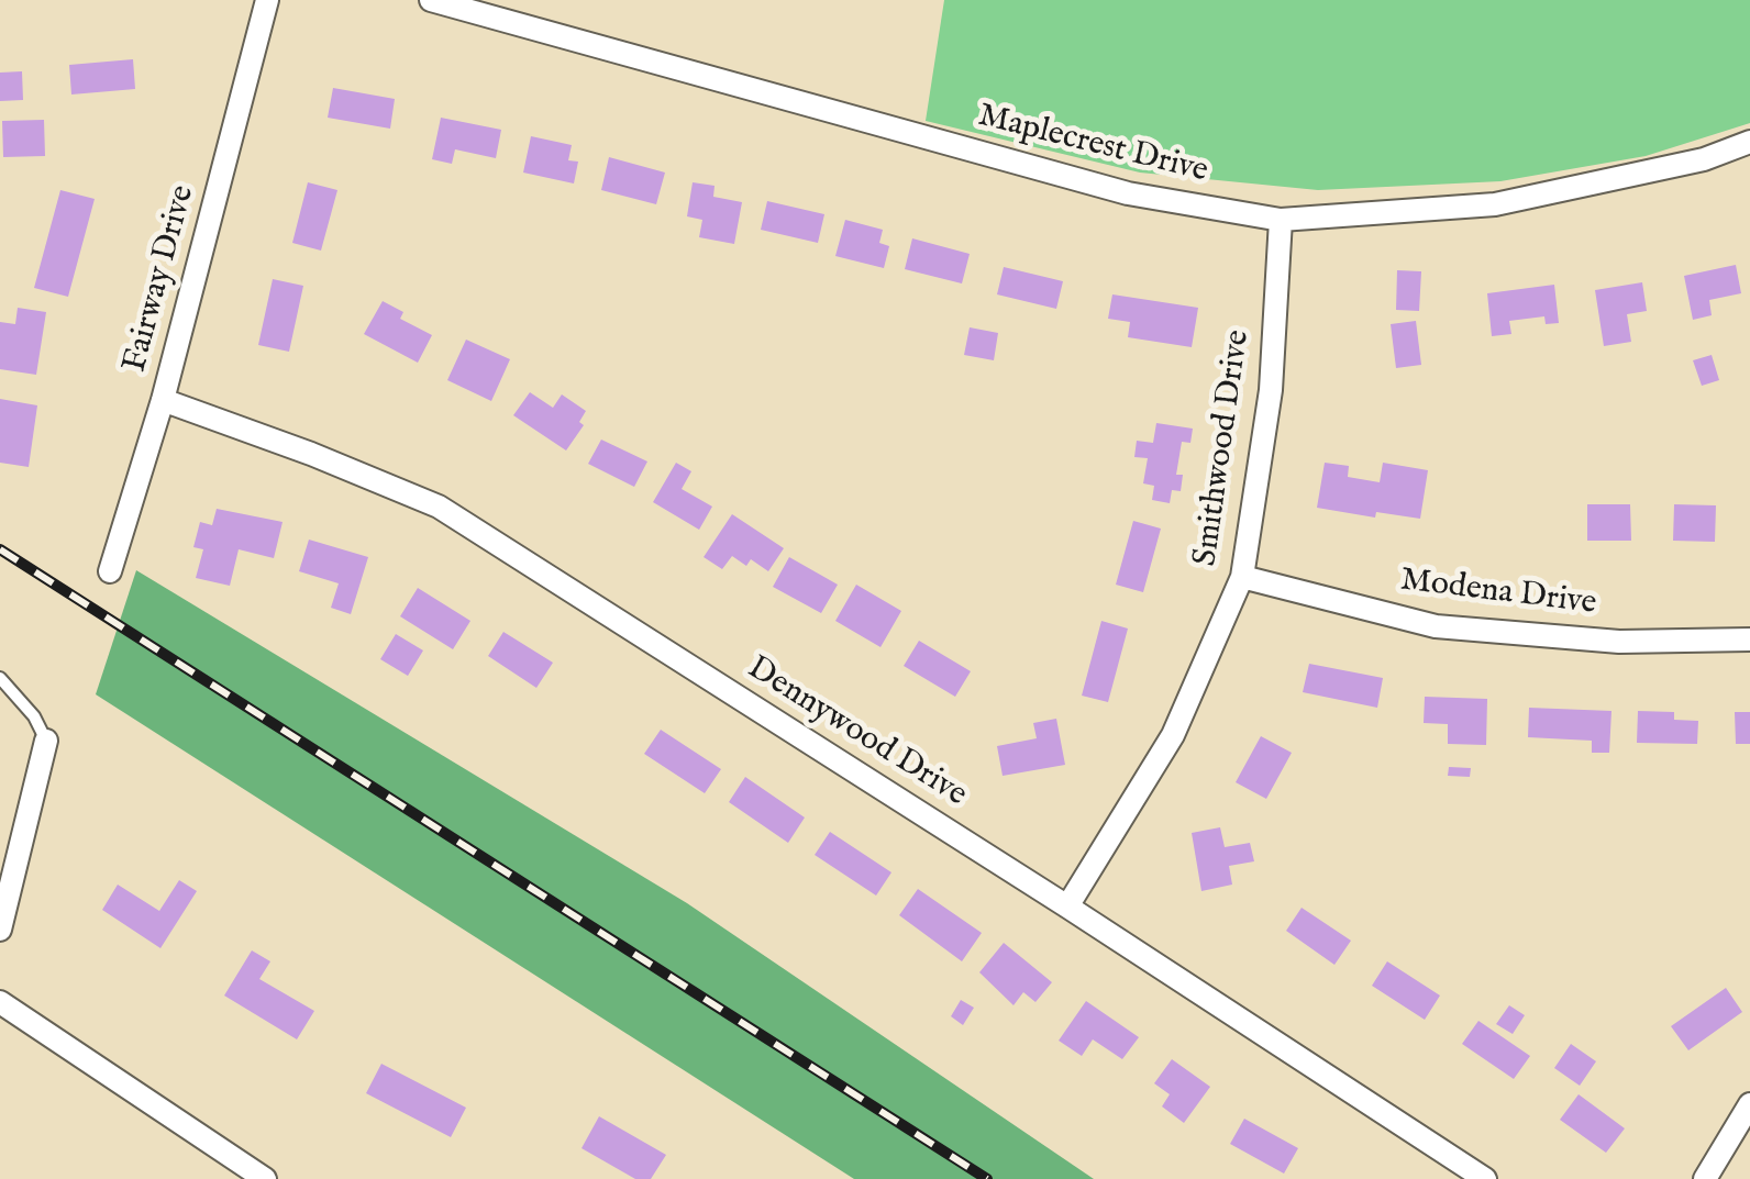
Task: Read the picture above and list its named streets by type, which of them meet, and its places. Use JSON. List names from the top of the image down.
{
  "streets": {
    "street": [
      "Maplecrest Drive",
      "Fairway Drive",
      "Smithwood Drive",
      "Modena Drive",
      "Dennywood Drive"
    ]
  },
  "crossings": [
    ["Maplecrest Drive", "Smithwood Drive"],
    ["Fairway Drive", "Dennywood Drive"],
    ["Smithwood Drive", "Modena Drive"],
    ["Smithwood Drive", "Dennywood Drive"]
  ]
}
